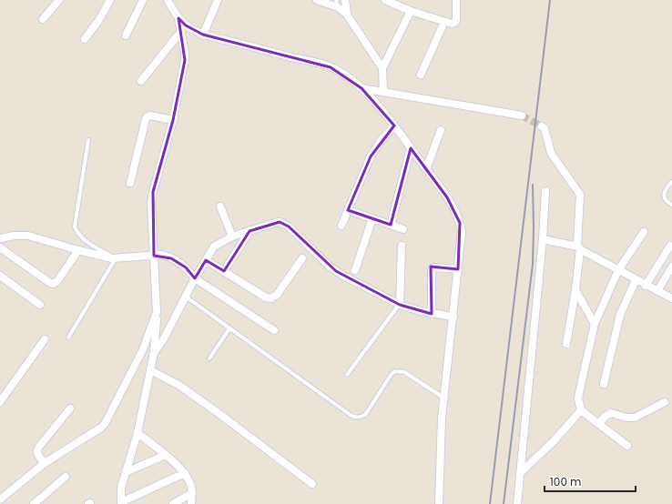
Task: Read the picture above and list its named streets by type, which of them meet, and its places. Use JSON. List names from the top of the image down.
{
  "scale_bar": "100 m"
}
